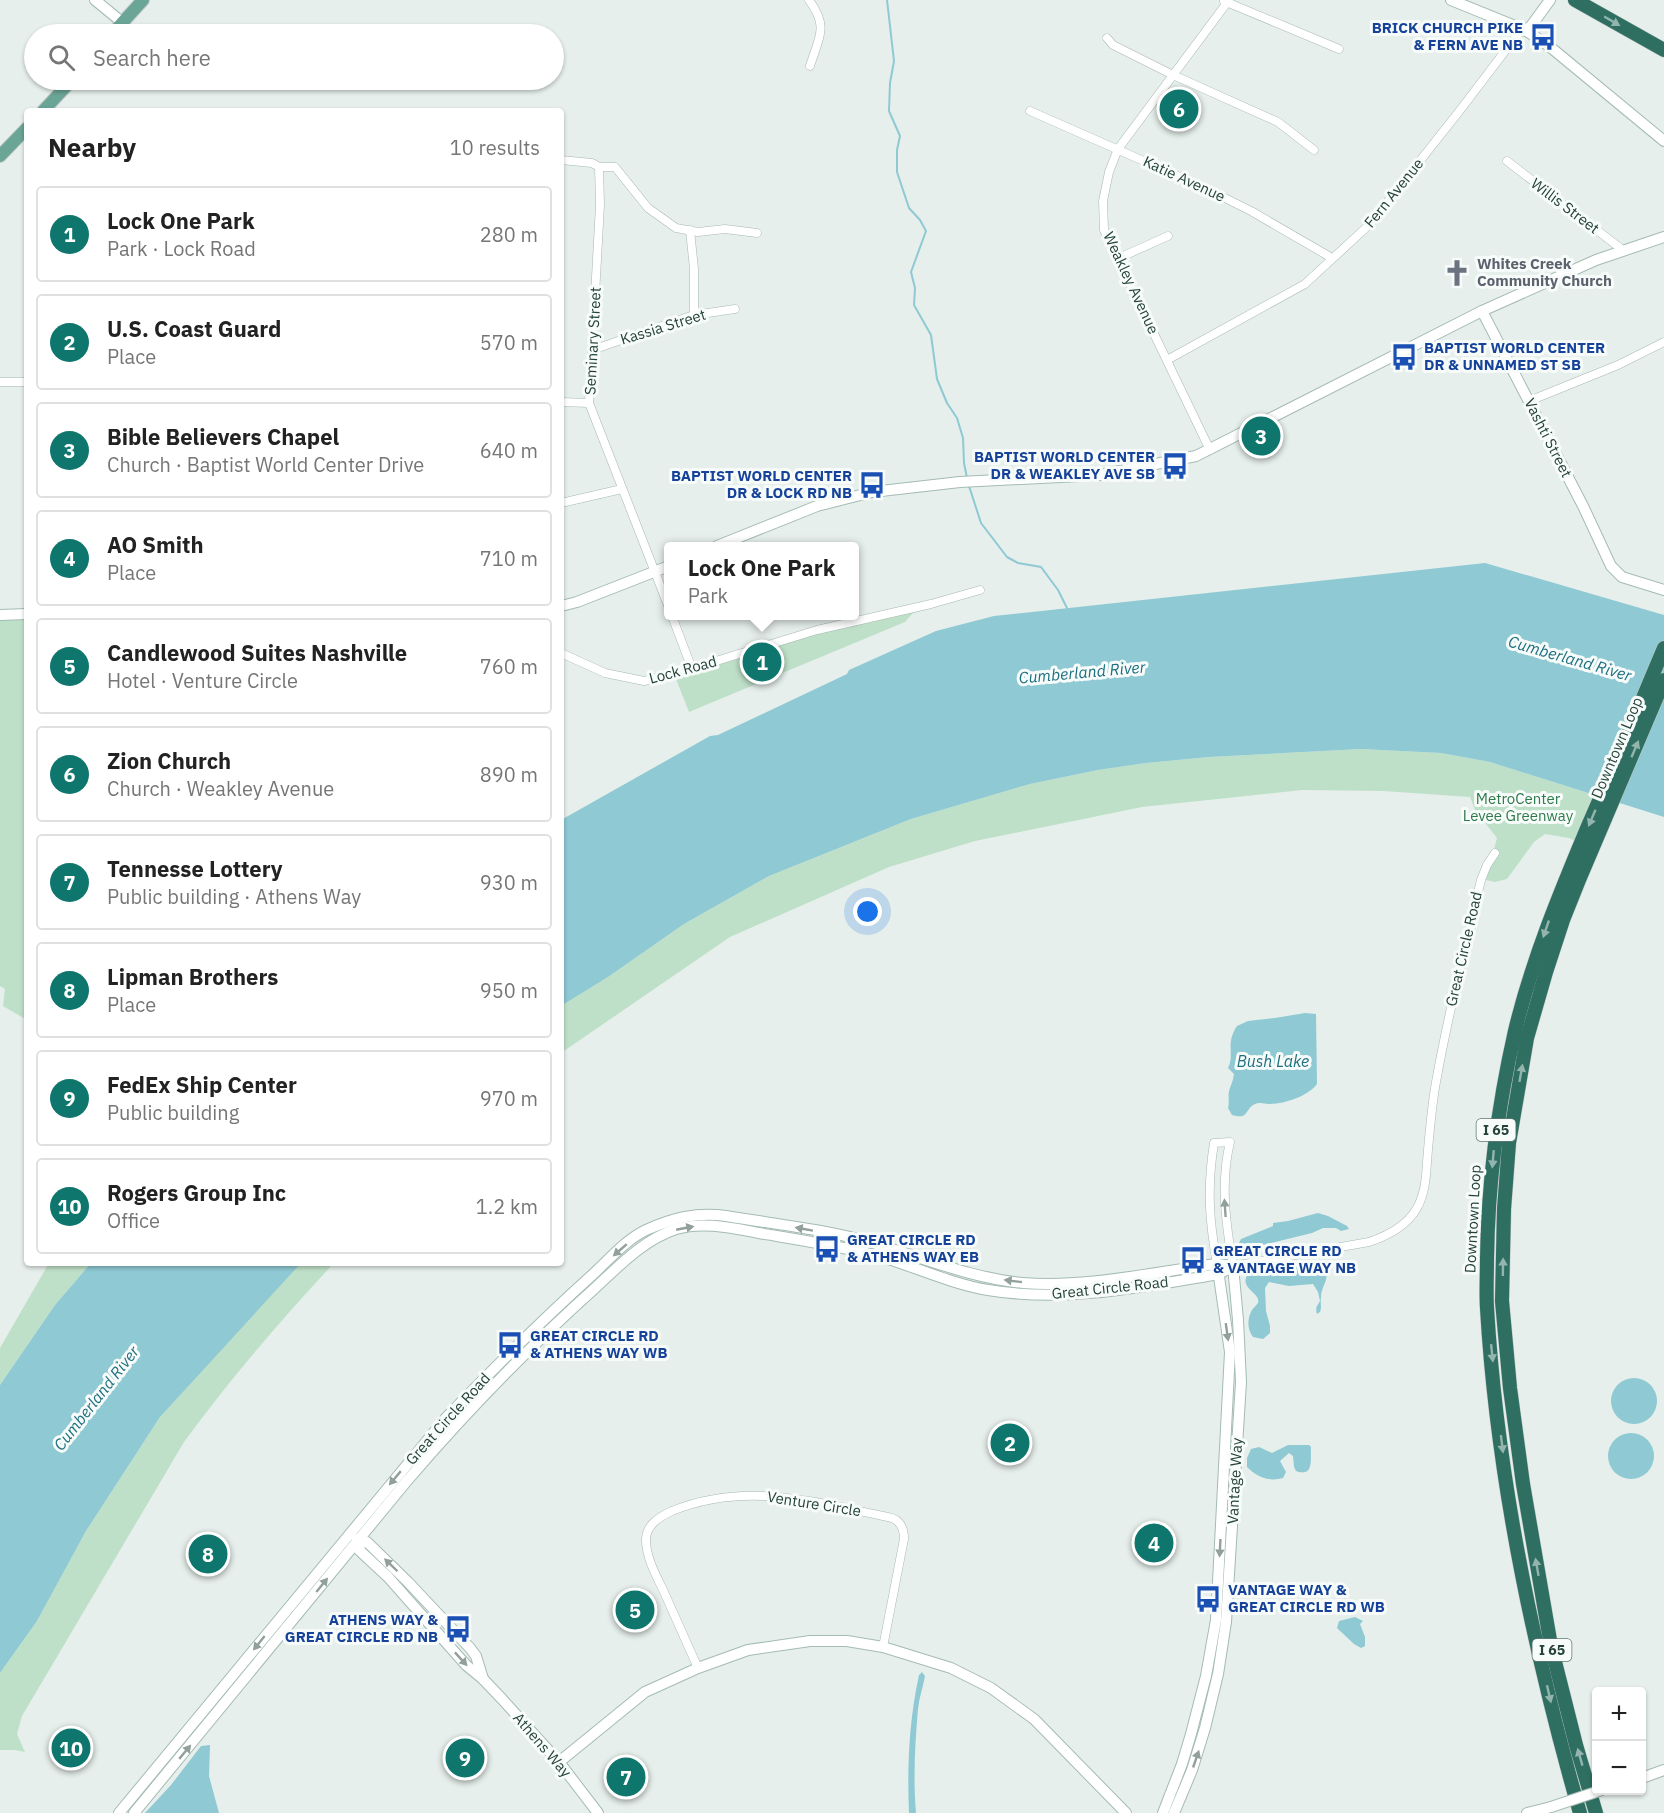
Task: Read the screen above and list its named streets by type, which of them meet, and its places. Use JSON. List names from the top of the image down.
{
  "streets": {
    "highway": ["Downtown Loop", "I 65"],
    "street": [
      "Katie Avenue",
      "Fern Avenue",
      "Willis Street",
      "Weakley Avenue",
      "Kassia Street",
      "Seminary Street",
      "Vashti Street",
      "Lock Road",
      "Great Circle Road",
      "Vantage Way",
      "Venture Circle",
      "Athens Way"
    ]
  },
  "crossings": [
    ["Katie Avenue", "Fern Avenue"],
    ["Katie Avenue", "Weakley Avenue"],
    ["Fern Avenue", "Weakley Avenue"],
    ["Kassia Street", "Seminary Street"],
    ["Great Circle Road", "Vantage Way"],
    ["Great Circle Road", "Athens Way"]
  ],
  "water": ["Cumberland River", "Bush Lake"],
  "parks": ["MetroCenter Levee Greenway"],
  "places": {
    "bus stop": [
      "BRICK CHURCH PIKE & FERN AVE NB",
      "BAPTIST WORLD CENTER DR & UNNAMED ST SB",
      "BAPTIST WORLD CENTER DR & WEAKLEY AVE SB",
      "BAPTIST WORLD CENTER DR & LOCK RD NB",
      "GREAT CIRCLE RD & ATHENS WAY EB",
      "GREAT CIRCLE RD & VANTAGE WAY NB",
      "GREAT CIRCLE RD & ATHENS WAY WB",
      "VANTAGE WAY & GREAT CIRCLE RD WB",
      "ATHENS WAY & GREAT CIRCLE RD NB"
    ],
    "church": ["Whites Creek Community Church"]
  },
  "page": {
    "search": "Search here",
    "pins": [
      "6",
      "3",
      "1",
      "2",
      "4",
      "8",
      "5",
      "10",
      "9",
      "7"
    ],
    "heading": ["Nearby", "10 results"],
    "list": [
      {
        "mark": "1",
        "name": "Lock One Park",
        "note": "Park · Lock Road",
        "value": "280 m"
      },
      {
        "mark": "2",
        "name": "U.S. Coast Guard",
        "note": "Place",
        "value": "570 m"
      },
      {
        "mark": "3",
        "name": "Bible Believers Chapel",
        "note": "Church · Baptist World Center Drive",
        "value": "640 m"
      },
      {
        "mark": "4",
        "name": "AO Smith",
        "note": "Place",
        "value": "710 m"
      },
      {
        "mark": "5",
        "name": "Candlewood Suites Nashville",
        "note": "Hotel · Venture Circle",
        "value": "760 m"
      },
      {
        "mark": "6",
        "name": "Zion Church",
        "note": "Church · Weakley Avenue",
        "value": "890 m"
      },
      {
        "mark": "7",
        "name": "Tennesse Lottery",
        "note": "Public building · Athens Way",
        "value": "930 m"
      },
      {
        "mark": "8",
        "name": "Lipman Brothers",
        "note": "Place",
        "value": "950 m"
      },
      {
        "mark": "9",
        "name": "FedEx Ship Center",
        "note": "Public building",
        "value": "970 m"
      },
      {
        "mark": "10",
        "name": "Rogers Group Inc",
        "note": "Office",
        "value": "1.2 km"
      }
    ],
    "popup": ["Lock One Park", "Park"],
    "map_buttons": ["+", "−"]
  }
}
